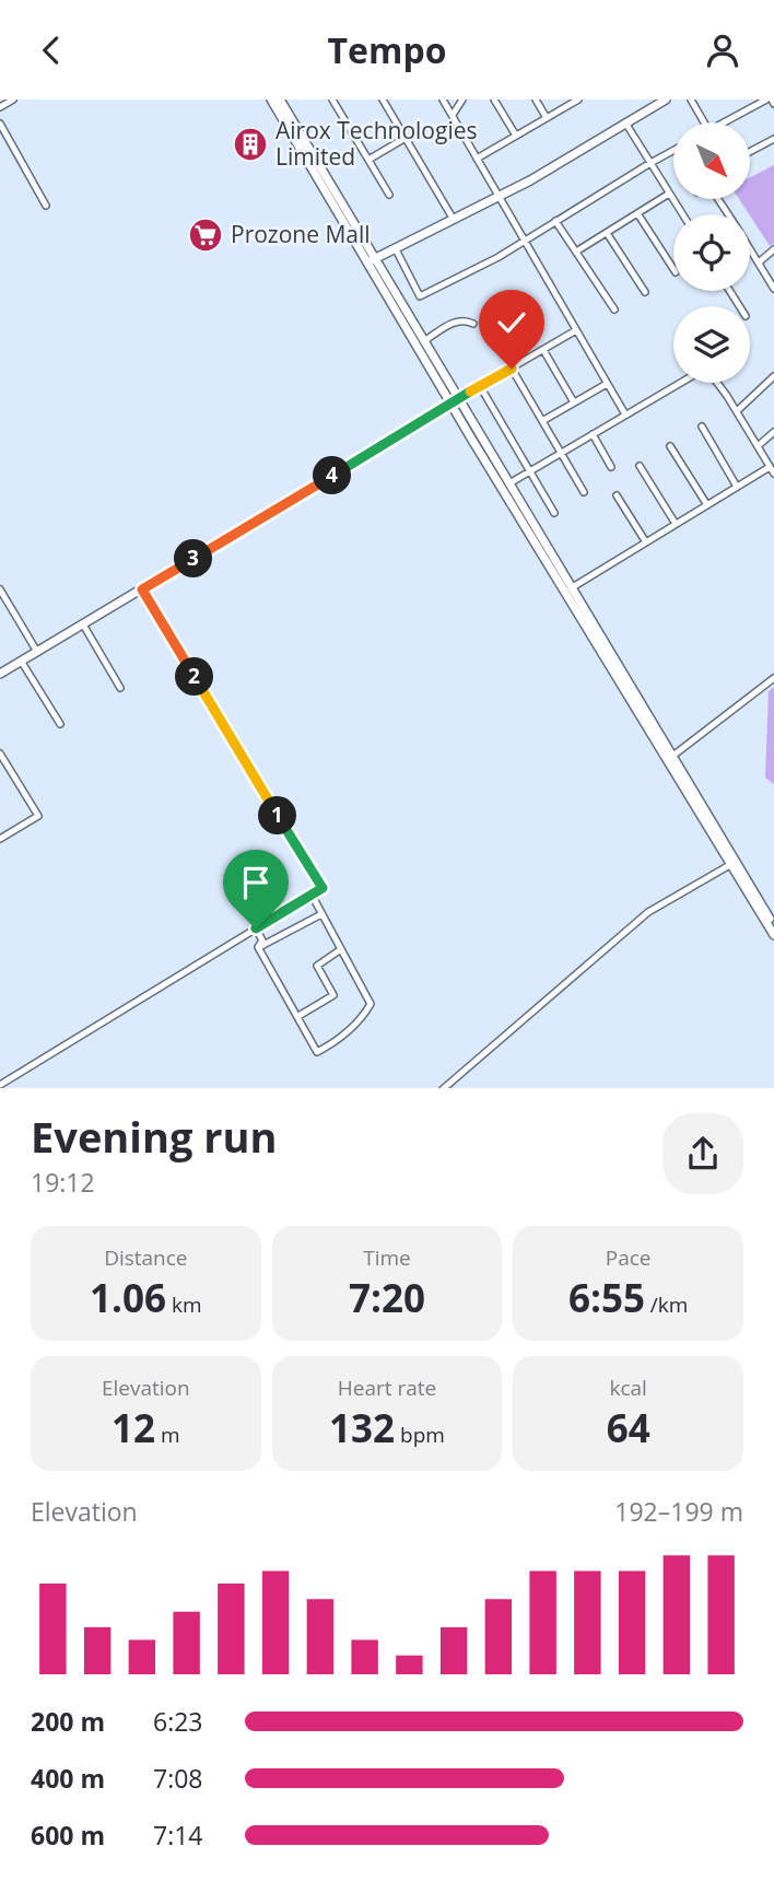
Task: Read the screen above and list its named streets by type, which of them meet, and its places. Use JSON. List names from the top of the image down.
{
  "places": {
    "building": ["Airox Technologies Limited"],
    "supermarket": ["Prozone Mall"]
  },
  "north": "bottom right",
  "page": {
    "header": "Tempo",
    "pins": [
      "4",
      "3",
      "2",
      "1"
    ],
    "heading": ["Evening run", "19:12"],
    "stats": [
      ["Distance", "1.06 km"],
      ["Time", "7:20"],
      ["Pace", "6:55 /km"],
      ["Elevation", "12 m"],
      ["Heart rate", "132 bpm"],
      ["kcal", "64"]
    ],
    "chart": ["Elevation", "192–199 m"],
    "list": [
      {
        "name": "200 m",
        "note": "6:23"
      },
      {
        "name": "400 m",
        "note": "7:08"
      },
      {
        "name": "600 m",
        "note": "7:14"
      }
    ]
  }
}
